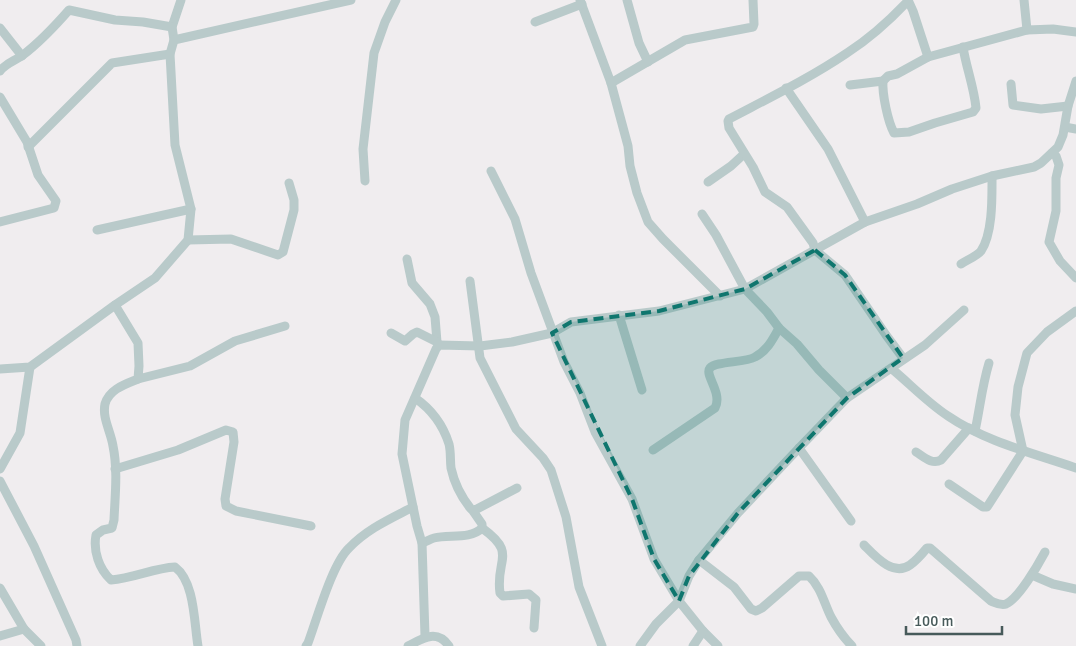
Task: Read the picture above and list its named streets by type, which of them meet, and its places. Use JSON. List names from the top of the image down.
{
  "scale_bar": "100 m"
}
